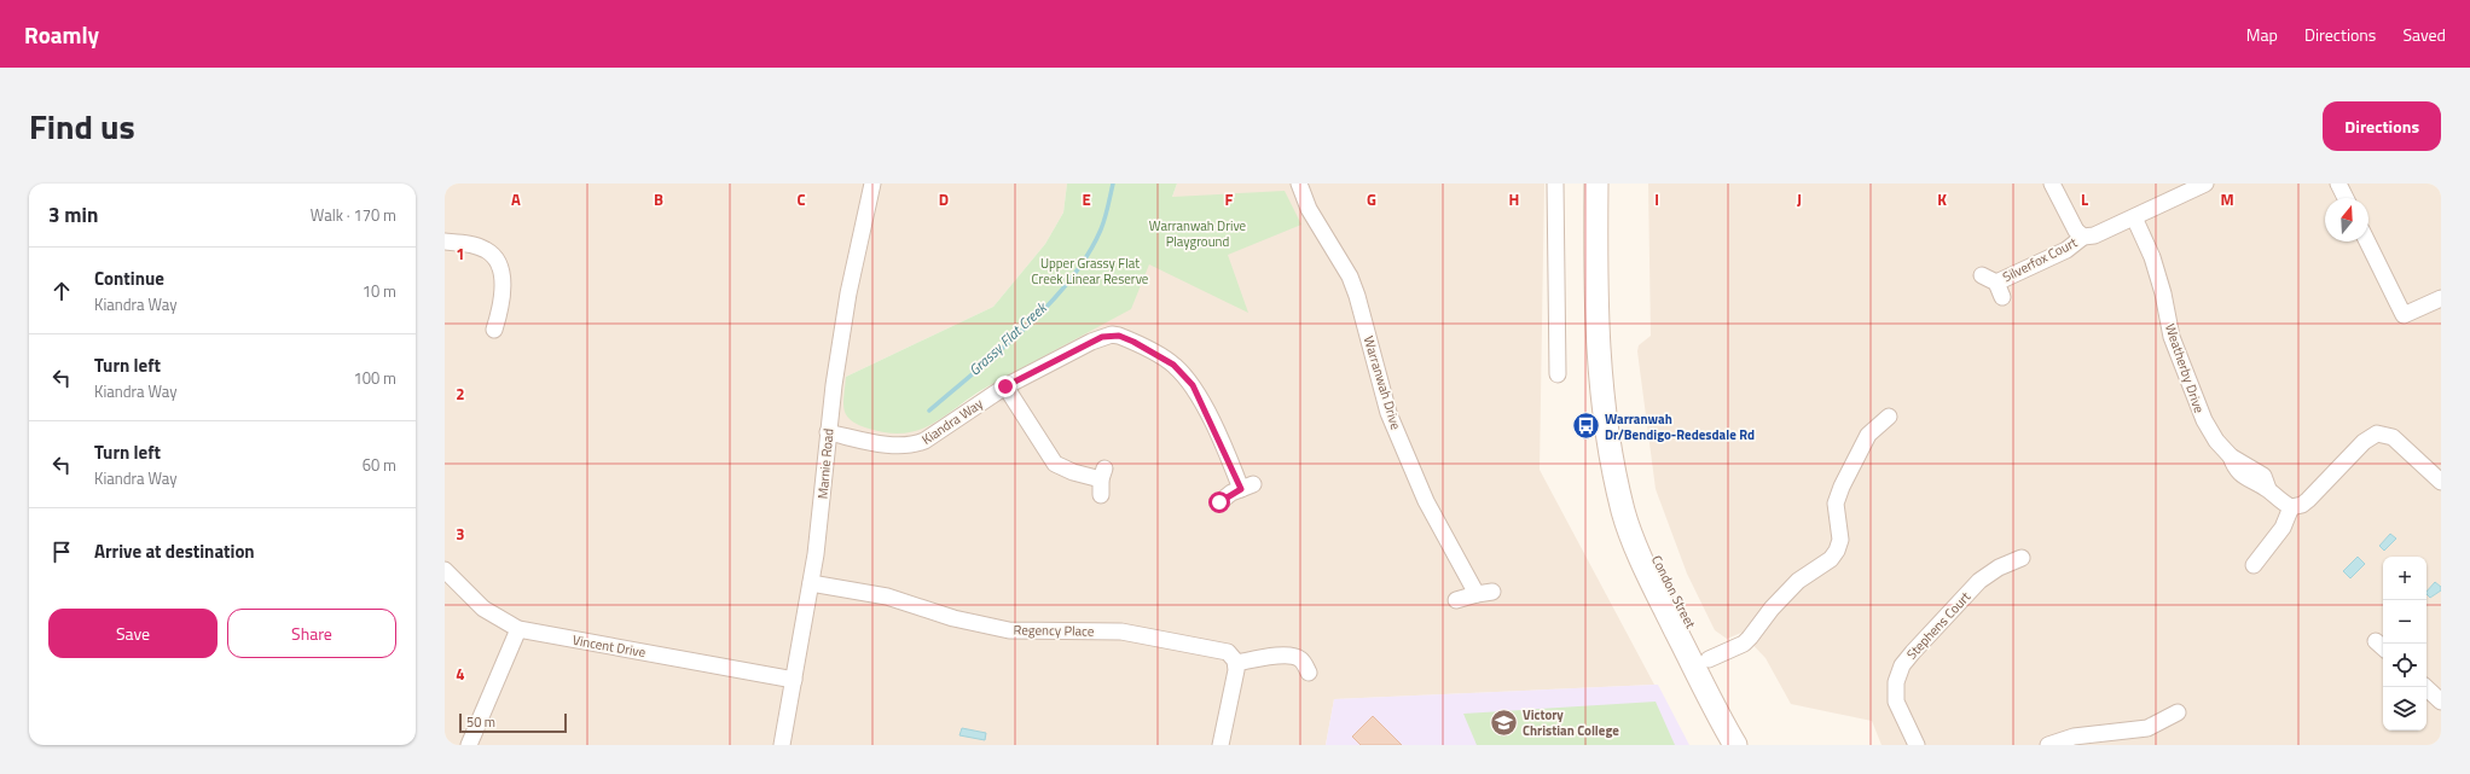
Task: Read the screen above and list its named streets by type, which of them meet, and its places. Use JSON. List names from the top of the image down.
{
  "streets": {
    "main road": ["Condon Street"],
    "street": [
      "Silverfox Court",
      "Weatherby Drive",
      "Warranwah Drive",
      "Kiandra Way",
      "Marnie Road",
      "Stephens Court",
      "Regency Place",
      "Vincent Drive"
    ]
  },
  "crossings": [
    ["Kiandra Way", "Marnie Road"],
    ["Marnie Road", "Regency Place"],
    ["Marnie Road", "Vincent Drive"]
  ],
  "water": ["Grassy Flat Creek"],
  "parks": ["Warranwah Drive Playground", "Upper Grassy Flat Creek Linear Reserve"],
  "places": {
    "bus stop": ["Warranwah Dr/Bendigo-Redesdale Rd"],
    "school or university": ["Victory Christian College"]
  },
  "scale_bar": "50 m",
  "north": "top",
  "page": {
    "header": "Roamly",
    "nav": ["Map", "Directions", "Saved"],
    "title": "Find us",
    "buttons": [
      "Directions",
      ["Save", "Share"]
    ],
    "heading": ["3 min", "Walk · 170 m"],
    "list": [
      ["Continue", "Kiandra Way", "10 m"],
      ["Turn left", "Kiandra Way", "100 m"],
      ["Turn left", "Kiandra Way", "60 m"],
      "Arrive at destination"
    ],
    "map_buttons": ["+", "−"],
    "scale": "50 m"
  },
  "grid": {
    "columns": [
      "A",
      "B",
      "C",
      "D",
      "E",
      "F",
      "G",
      "H",
      "I",
      "J",
      "K",
      "L",
      "M"
    ],
    "rows": [
      "1",
      "2",
      "3",
      "4"
    ]
  }
}
